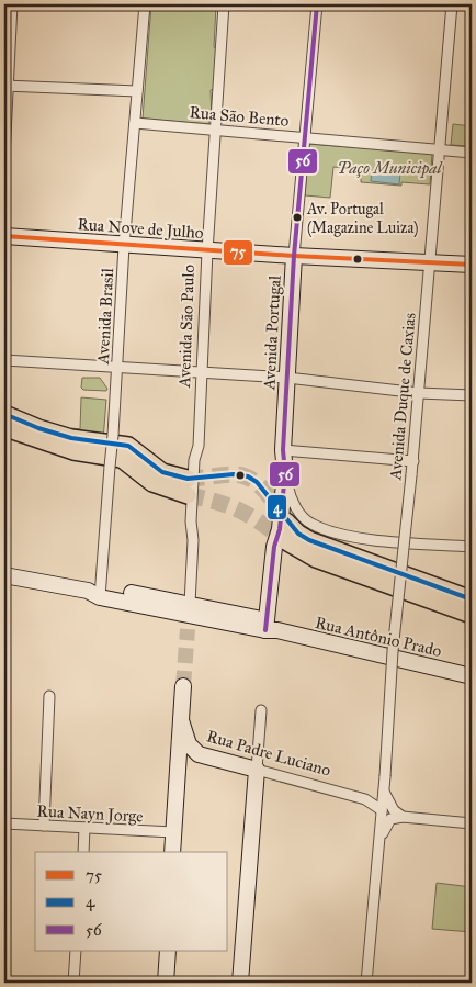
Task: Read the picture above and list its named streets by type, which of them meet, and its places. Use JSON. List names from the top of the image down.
{
  "streets": {
    "street": [
      "Rua São Bento",
      "Rua Nove de Julho",
      "Avenida Brasil",
      "Avenida São Paulo",
      "Avenida Portugal",
      "Avenida Duque de Caxias",
      "Rua Antônio Prado",
      "Rua Padre Luciano",
      "Rua Nayn Jorge"
    ]
  },
  "crossings": [
    ["Rua São Bento", "Avenida Brasil"],
    ["Rua São Bento", "Avenida São Paulo"],
    ["Rua São Bento", "Avenida Portugal"],
    ["Rua São Bento", "Avenida Duque de Caxias"],
    ["Rua Nove de Julho", "Avenida Brasil"],
    ["Rua Nove de Julho", "Avenida São Paulo"],
    ["Rua Nove de Julho", "Avenida Portugal"],
    ["Rua Nove de Julho", "Avenida Duque de Caxias"],
    ["Avenida Brasil", "Rua Antônio Prado"],
    ["Avenida São Paulo", "Rua Antônio Prado"],
    ["Avenida Portugal", "Rua Antônio Prado"],
    ["Avenida Duque de Caxias", "Rua Padre Luciano"]
  ],
  "parks": ["Paço Municipal"],
  "places": ["Av. Portugal (Magazine Luiza)"],
  "lines": ["transit line 56", "transit line 75", "transit line 4"],
  "legend": ["75", "4", "56"]
}
